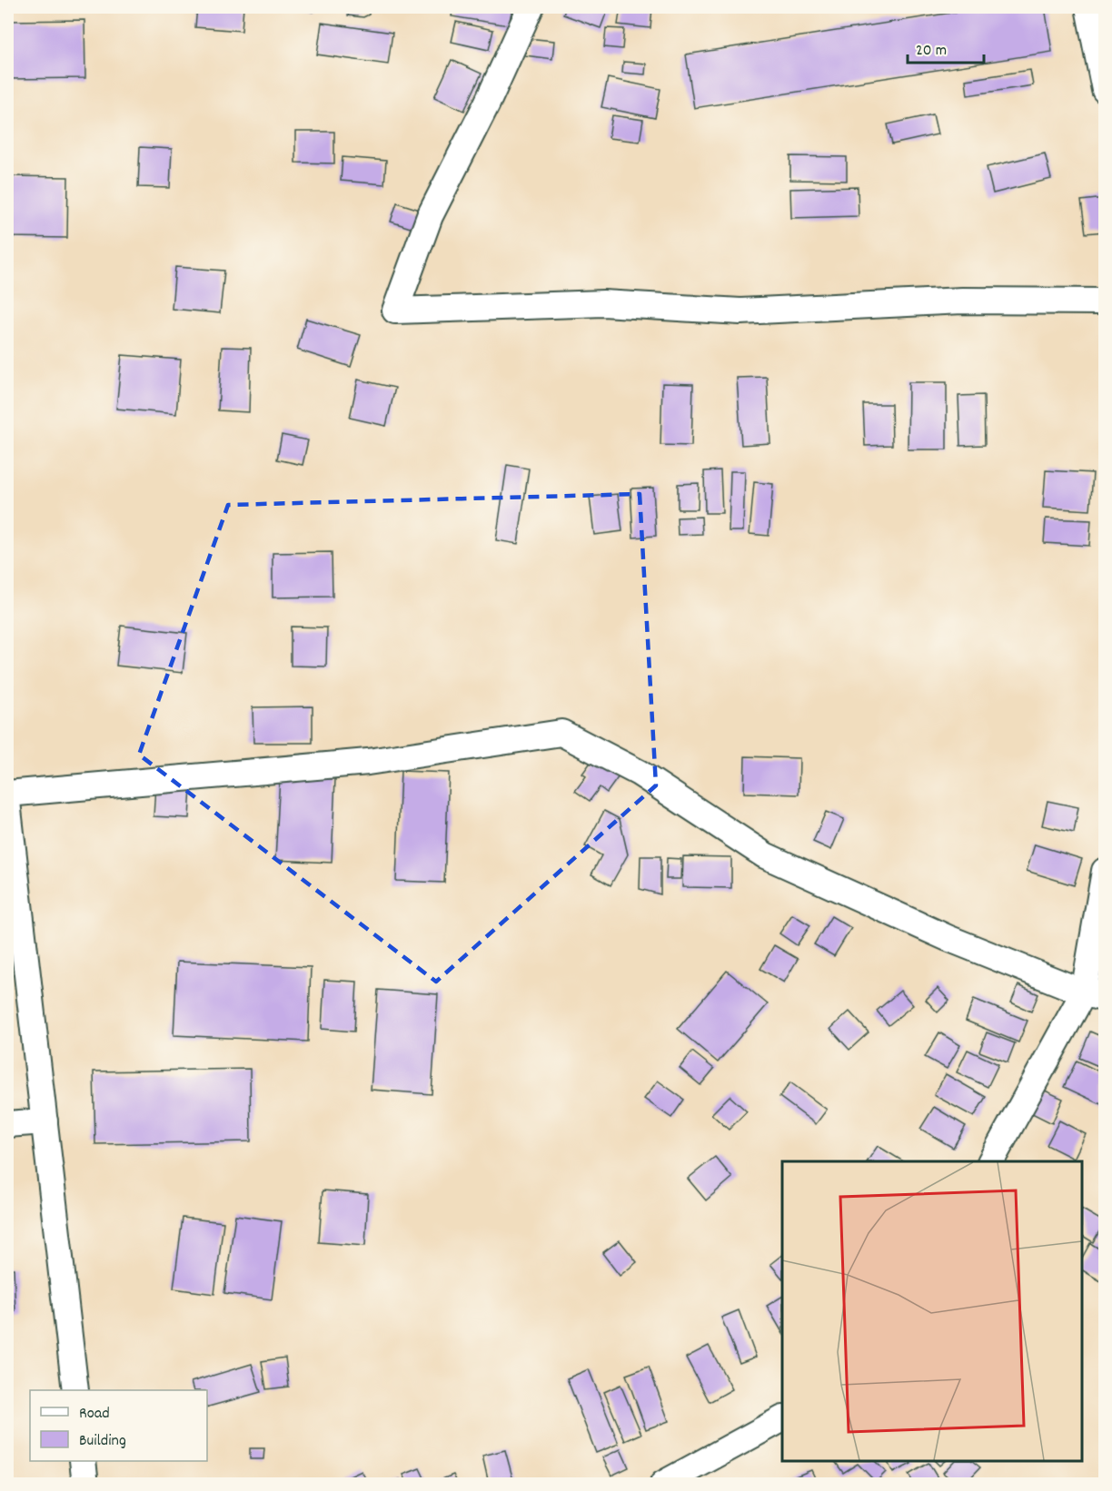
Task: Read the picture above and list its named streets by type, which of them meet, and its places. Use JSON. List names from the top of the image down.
{
  "legend": ["Road", "Building"],
  "scale_bar": "20 m"
}
